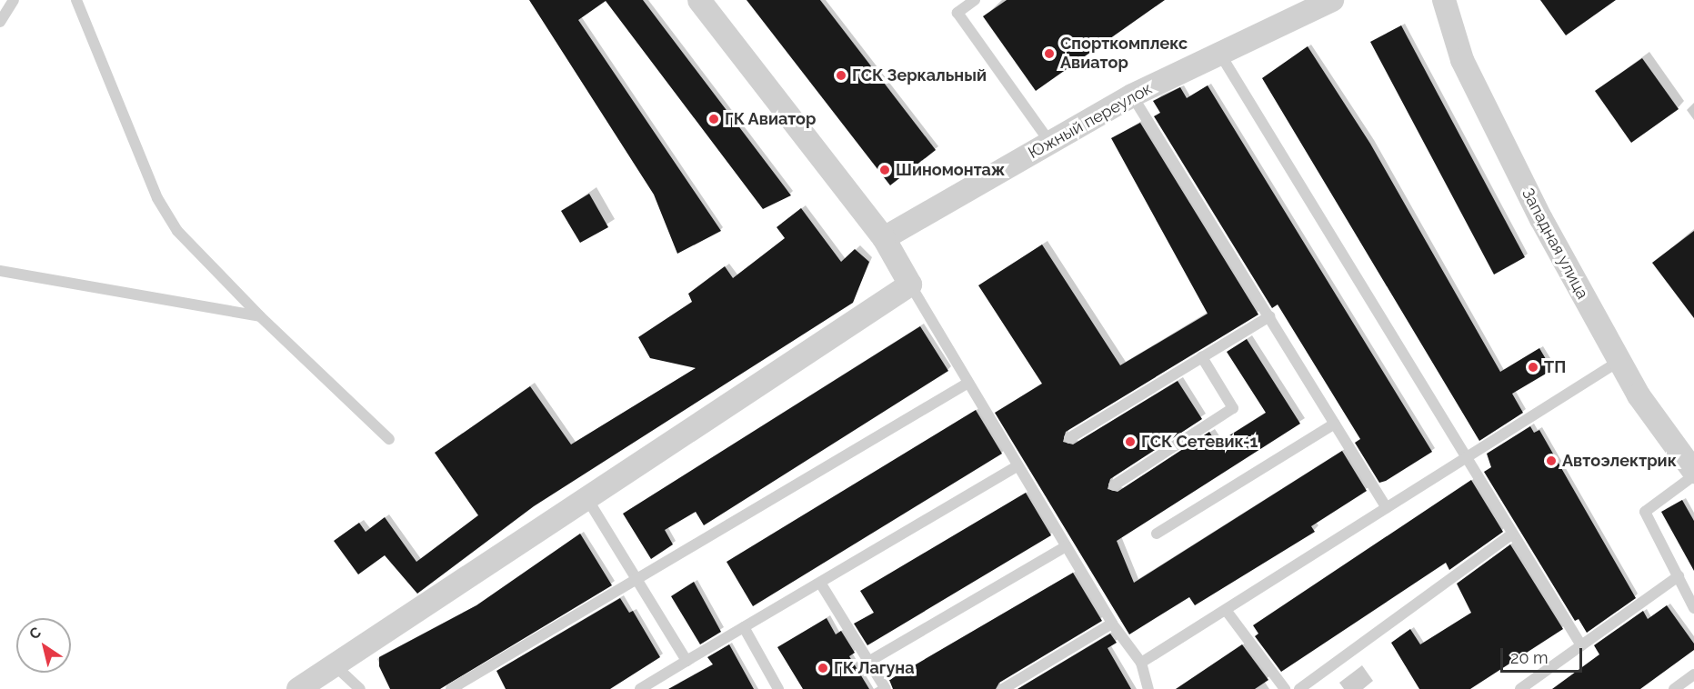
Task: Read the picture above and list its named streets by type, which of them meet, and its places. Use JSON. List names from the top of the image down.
{
  "streets": {
    "street": ["Южный переулок", "Западная улица"]
  },
  "places": [
    "Спорткомплекс Авиатор",
    "ГСК Зеркальный",
    "ГК Авиатор",
    "Шиномонтаж",
    "ТП",
    "ГСК Сетевик-1",
    "Автоэлектрик",
    "ГК Лагуна"
  ],
  "scale_bar": "20 m",
  "north": "top left"
}
